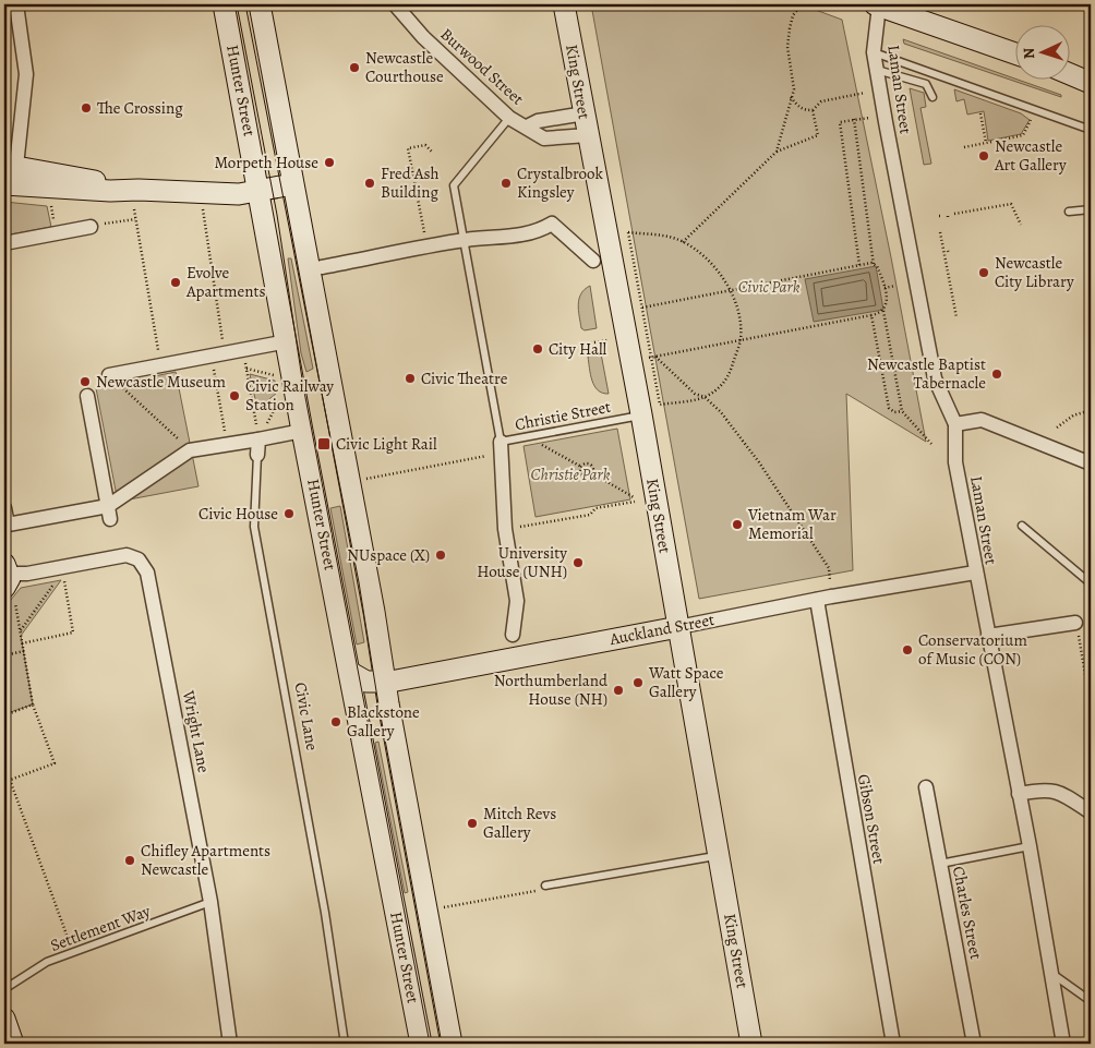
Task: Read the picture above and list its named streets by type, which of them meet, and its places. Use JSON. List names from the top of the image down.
{
  "streets": {
    "main road": ["King Street", "Hunter Street", "Auckland Street"],
    "street": [
      "Burwood Street",
      "Laman Street",
      "Civic Lane",
      "Wright Lane",
      "Gibson Street",
      "Charles Street"
    ],
    "lane": ["Christie Street", "Settlement Way"]
  },
  "crossings": [
    ["Burwood Street", "King Street"],
    ["Burwood Street", "Christie Street"],
    ["King Street", "Christie Street"],
    ["King Street", "Auckland Street"],
    ["Laman Street", "Auckland Street"],
    ["Hunter Street", "Auckland Street"],
    ["Auckland Street", "Gibson Street"],
    ["Wright Lane", "Settlement Way"]
  ],
  "parks": ["Civic Park", "Christie Park"],
  "places": {
    "other": [
      "Newcastle Courthouse",
      "The Crossing",
      "Newcastle Art Gallery",
      "Morpeth House",
      "Fred Ash Building",
      "Crystalbrook Kingsley",
      "Newcastle City Library",
      "Evolve Apartments",
      "City Hall",
      "Newcastle Baptist Tabernacle",
      "Civic Theatre",
      "Newcastle Museum",
      "Civic Railway Station",
      "Civic House",
      "Vietnam War Memorial",
      "NUspace (X)",
      "University House (UNH)",
      "Conservatorium of Music (CON)",
      "Watt Space Gallery",
      "Northumberland House (NH)",
      "Blackstone Gallery",
      "Mitch Revs Gallery",
      "Chifley Apartments Newcastle"
    ],
    "transit": ["Civic Light Rail"]
  },
  "north": "left"
}
